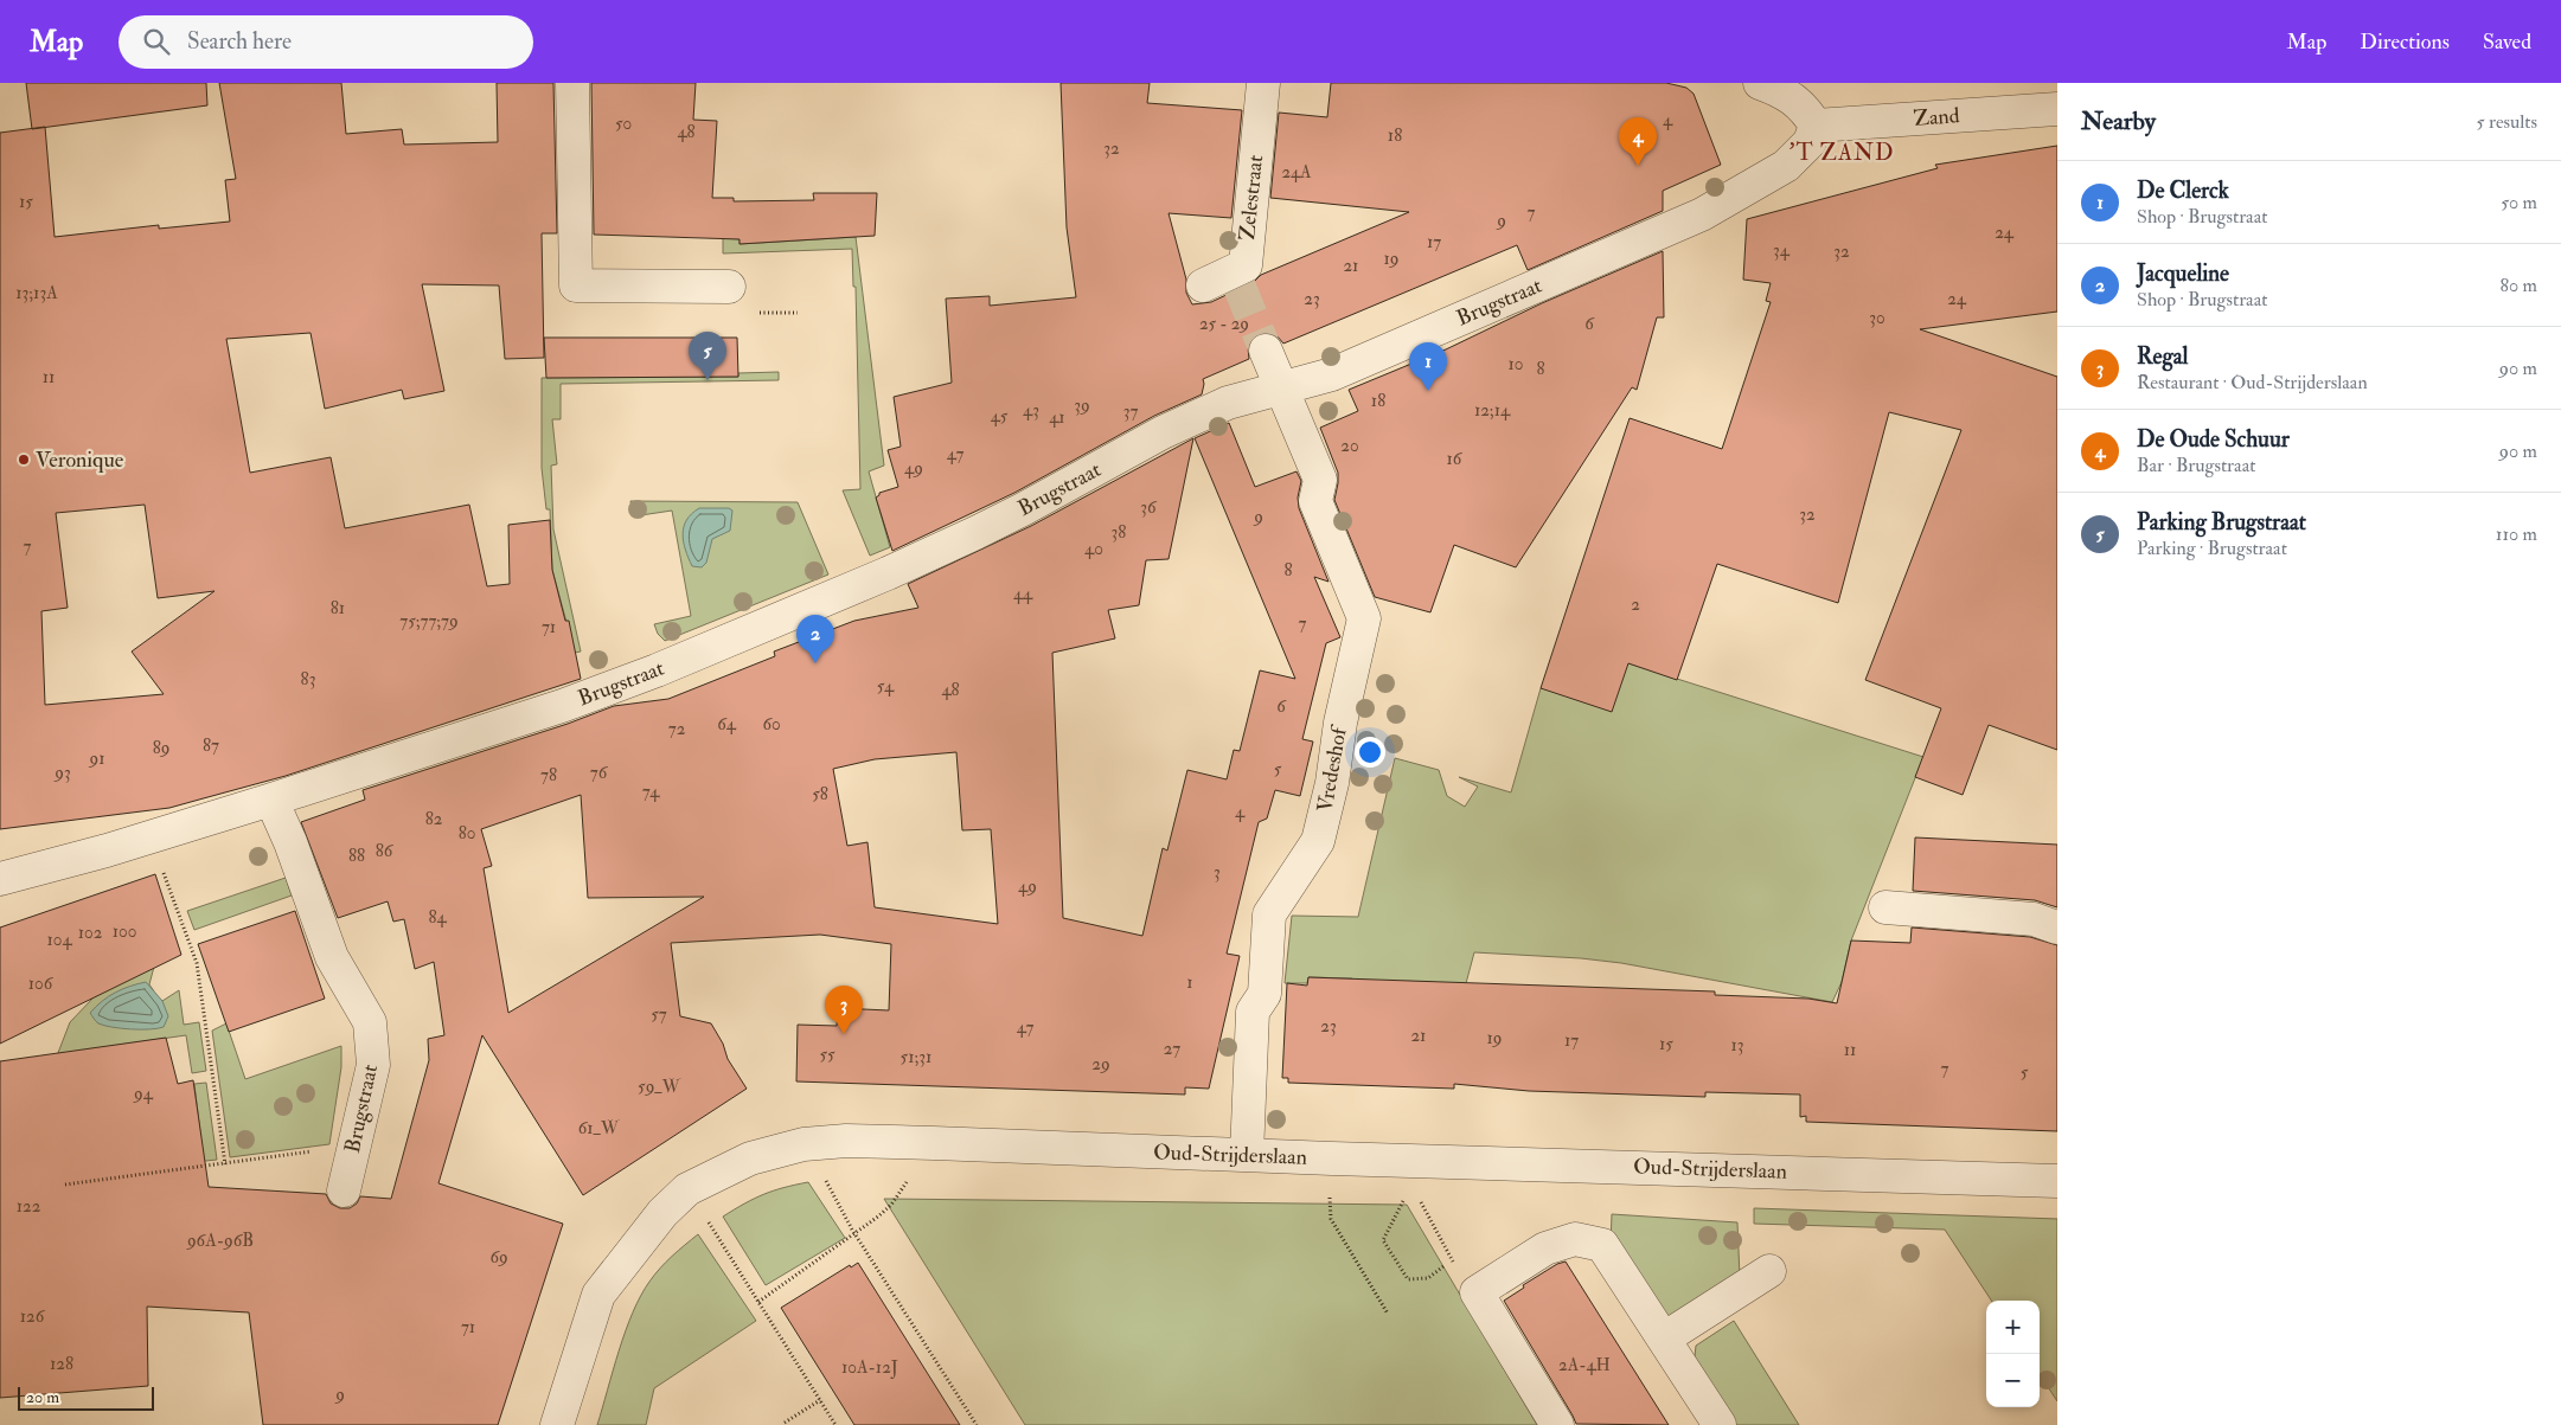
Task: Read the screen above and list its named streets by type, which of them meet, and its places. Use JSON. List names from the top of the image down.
{
  "streets": {
    "street": [
      "Zand",
      "Zelestraat",
      "Brugstraat",
      "Vredeshof",
      "Oud-Strijderslaan"
    ]
  },
  "crossings": [
    ["Zand", "Brugstraat"],
    ["Brugstraat", "Vredeshof"],
    ["Vredeshof", "Oud-Strijderslaan"]
  ],
  "districts": ["'T ZAND"],
  "places": ["Veronique"],
  "house_numbers": [
    "4",
    "50",
    "48",
    "18",
    "32",
    "24A",
    "15",
    "7",
    "9",
    "24",
    "17",
    "34",
    "32",
    "19",
    "21",
    "13;13A",
    "23",
    "24",
    "30",
    "25 - 29",
    "6",
    "10",
    "8",
    "11",
    "18",
    "39",
    "43",
    "12;14",
    "37",
    "45",
    "41",
    "20",
    "47",
    "16",
    "49",
    "36",
    "32",
    "9",
    "38",
    "7",
    "40",
    "8",
    "44",
    "2",
    "81",
    "75;77;79",
    "7",
    "71",
    "83",
    "54",
    "48",
    "6",
    "64",
    "60",
    "72",
    "87",
    "89",
    "91",
    "5",
    "93",
    "76",
    "78",
    "74",
    "58",
    "4",
    "82",
    "80",
    "86",
    "88",
    "3",
    "49",
    "84",
    "100",
    "102",
    "104",
    "1",
    "106",
    "57",
    "23",
    "47",
    "21",
    "19",
    "17",
    "15",
    "13",
    "27",
    "11",
    "55",
    "51;31",
    "29",
    "7",
    "5",
    "59_W",
    "94",
    "61_W",
    "122",
    "96A-96B",
    "69",
    "126",
    "71",
    "128",
    "2A-4H",
    "10A-12J",
    "9"
  ],
  "scale_bar": "20 m",
  "page": {
    "header": "Map",
    "search": "Search here",
    "nav": ["Map", "Directions", "Saved"],
    "heading": ["Nearby", "5 results"],
    "pins": [
      "4",
      "5",
      "1",
      "2",
      "3"
    ],
    "list": [
      {
        "mark": "1",
        "name": "De Clerck",
        "note": "Shop · Brugstraat",
        "value": "50 m"
      },
      {
        "mark": "2",
        "name": "Jacqueline",
        "note": "Shop · Brugstraat",
        "value": "80 m"
      },
      {
        "mark": "3",
        "name": "Regal",
        "note": "Restaurant · Oud-Strijderslaan",
        "value": "90 m"
      },
      {
        "mark": "4",
        "name": "De Oude Schuur",
        "note": "Bar · Brugstraat",
        "value": "90 m"
      },
      {
        "mark": "5",
        "name": "Parking Brugstraat",
        "note": "Parking · Brugstraat",
        "value": "110 m"
      }
    ],
    "map_buttons": ["+", "−"],
    "scale": "20 m"
  }
}
